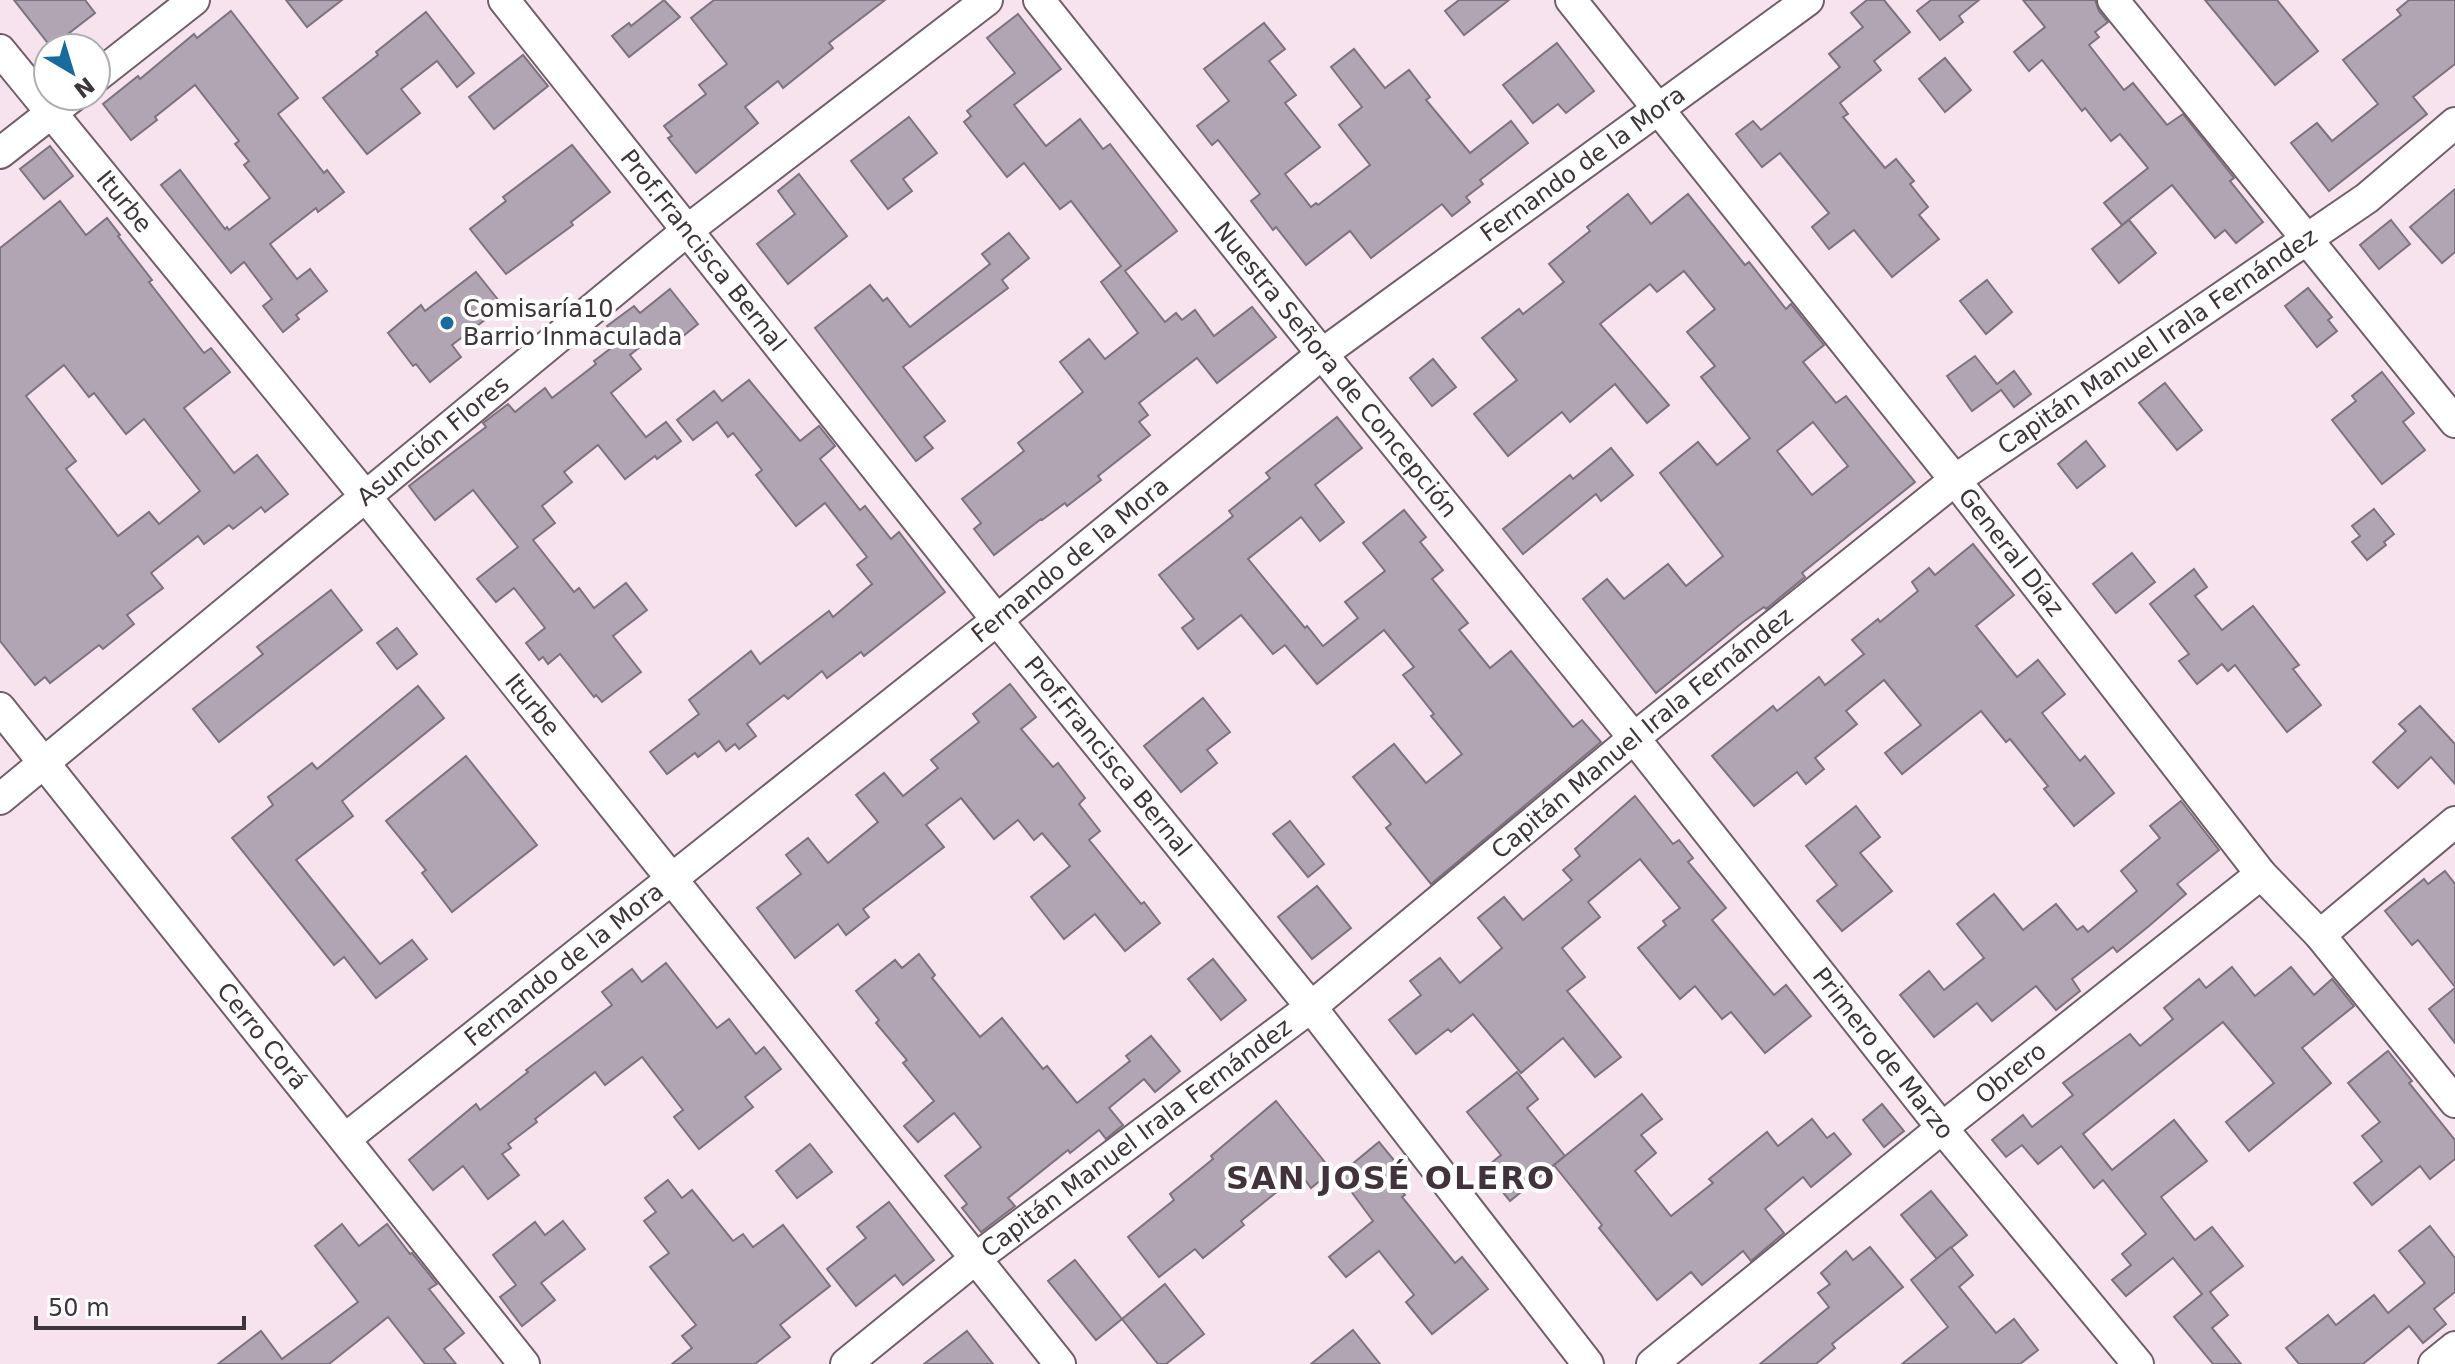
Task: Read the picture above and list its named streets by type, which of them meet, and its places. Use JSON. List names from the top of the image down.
{
  "streets": {
    "street": [
      "Fernando de la Mora",
      "Iturbe",
      "Prof.Francisca Bernal",
      "Capitán Manuel Irala Fernández",
      "Nuestra Señora de Concepción",
      "Asunción Flores",
      "General Díaz",
      "Cerro Corá",
      "Primero de Marzo",
      "Obrero"
    ]
  },
  "crossings": [
    ["Fernando de la Mora", "Iturbe"],
    ["Fernando de la Mora", "Prof.Francisca Bernal"],
    ["Fernando de la Mora", "Nuestra Señora de Concepción"],
    ["Fernando de la Mora", "General Díaz"],
    ["Fernando de la Mora", "Cerro Corá"],
    ["Iturbe", "Capitán Manuel Irala Fernández"],
    ["Iturbe", "Asunción Flores"],
    ["Prof.Francisca Bernal", "Capitán Manuel Irala Fernández"],
    ["Prof.Francisca Bernal", "Asunción Flores"],
    ["Capitán Manuel Irala Fernández", "Nuestra Señora de Concepción"],
    ["Capitán Manuel Irala Fernández", "General Díaz"],
    ["Capitán Manuel Irala Fernández", "Primero de Marzo"],
    ["Nuestra Señora de Concepción", "Primero de Marzo"],
    ["Asunción Flores", "Cerro Corá"],
    ["General Díaz", "Obrero"],
    ["Primero de Marzo", "Obrero"]
  ],
  "districts": ["SAN JOSÉ OLERO"],
  "places": ["Comisaría10 Barrio Inmaculada"],
  "scale_bar": "50 m",
  "north": "bottom right"
}
